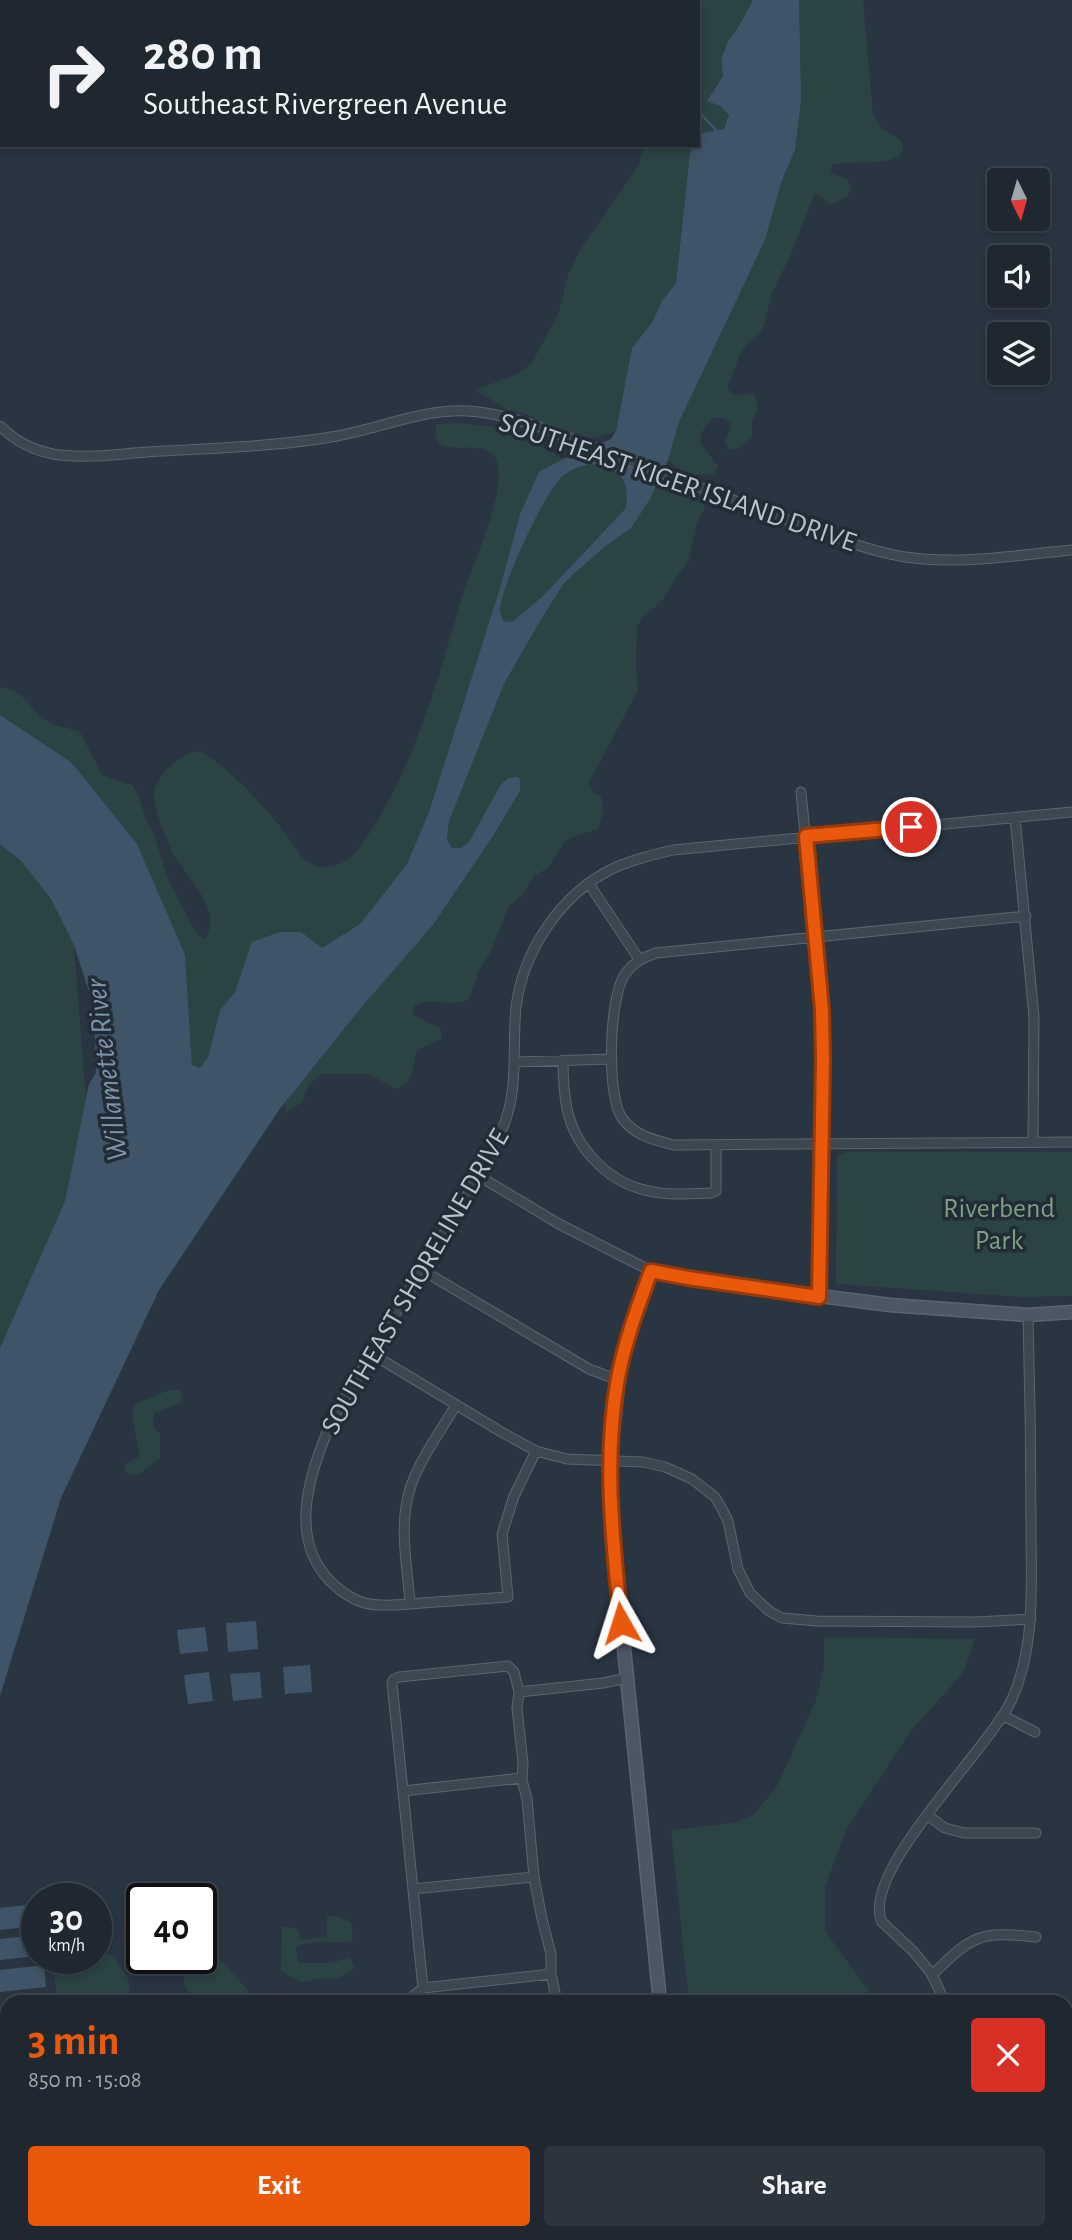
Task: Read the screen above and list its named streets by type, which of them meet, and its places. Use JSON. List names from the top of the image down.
{
  "streets": {
    "street": ["SOUTHEAST KIGER ISLAND DRIVE", "SOUTHEAST SHORELINE DRIVE"]
  },
  "water": ["Willamette River"],
  "parks": ["Riverbend Park"],
  "north": "bottom",
  "page": {
    "turn": ["280 m", "Southeast Rivergreen Avenue"],
    "speed": "30 km/h",
    "limit": "40",
    "heading": ["3 min", "850 m · 15:08"],
    "buttons": ["Exit", "Share"]
  }
}
